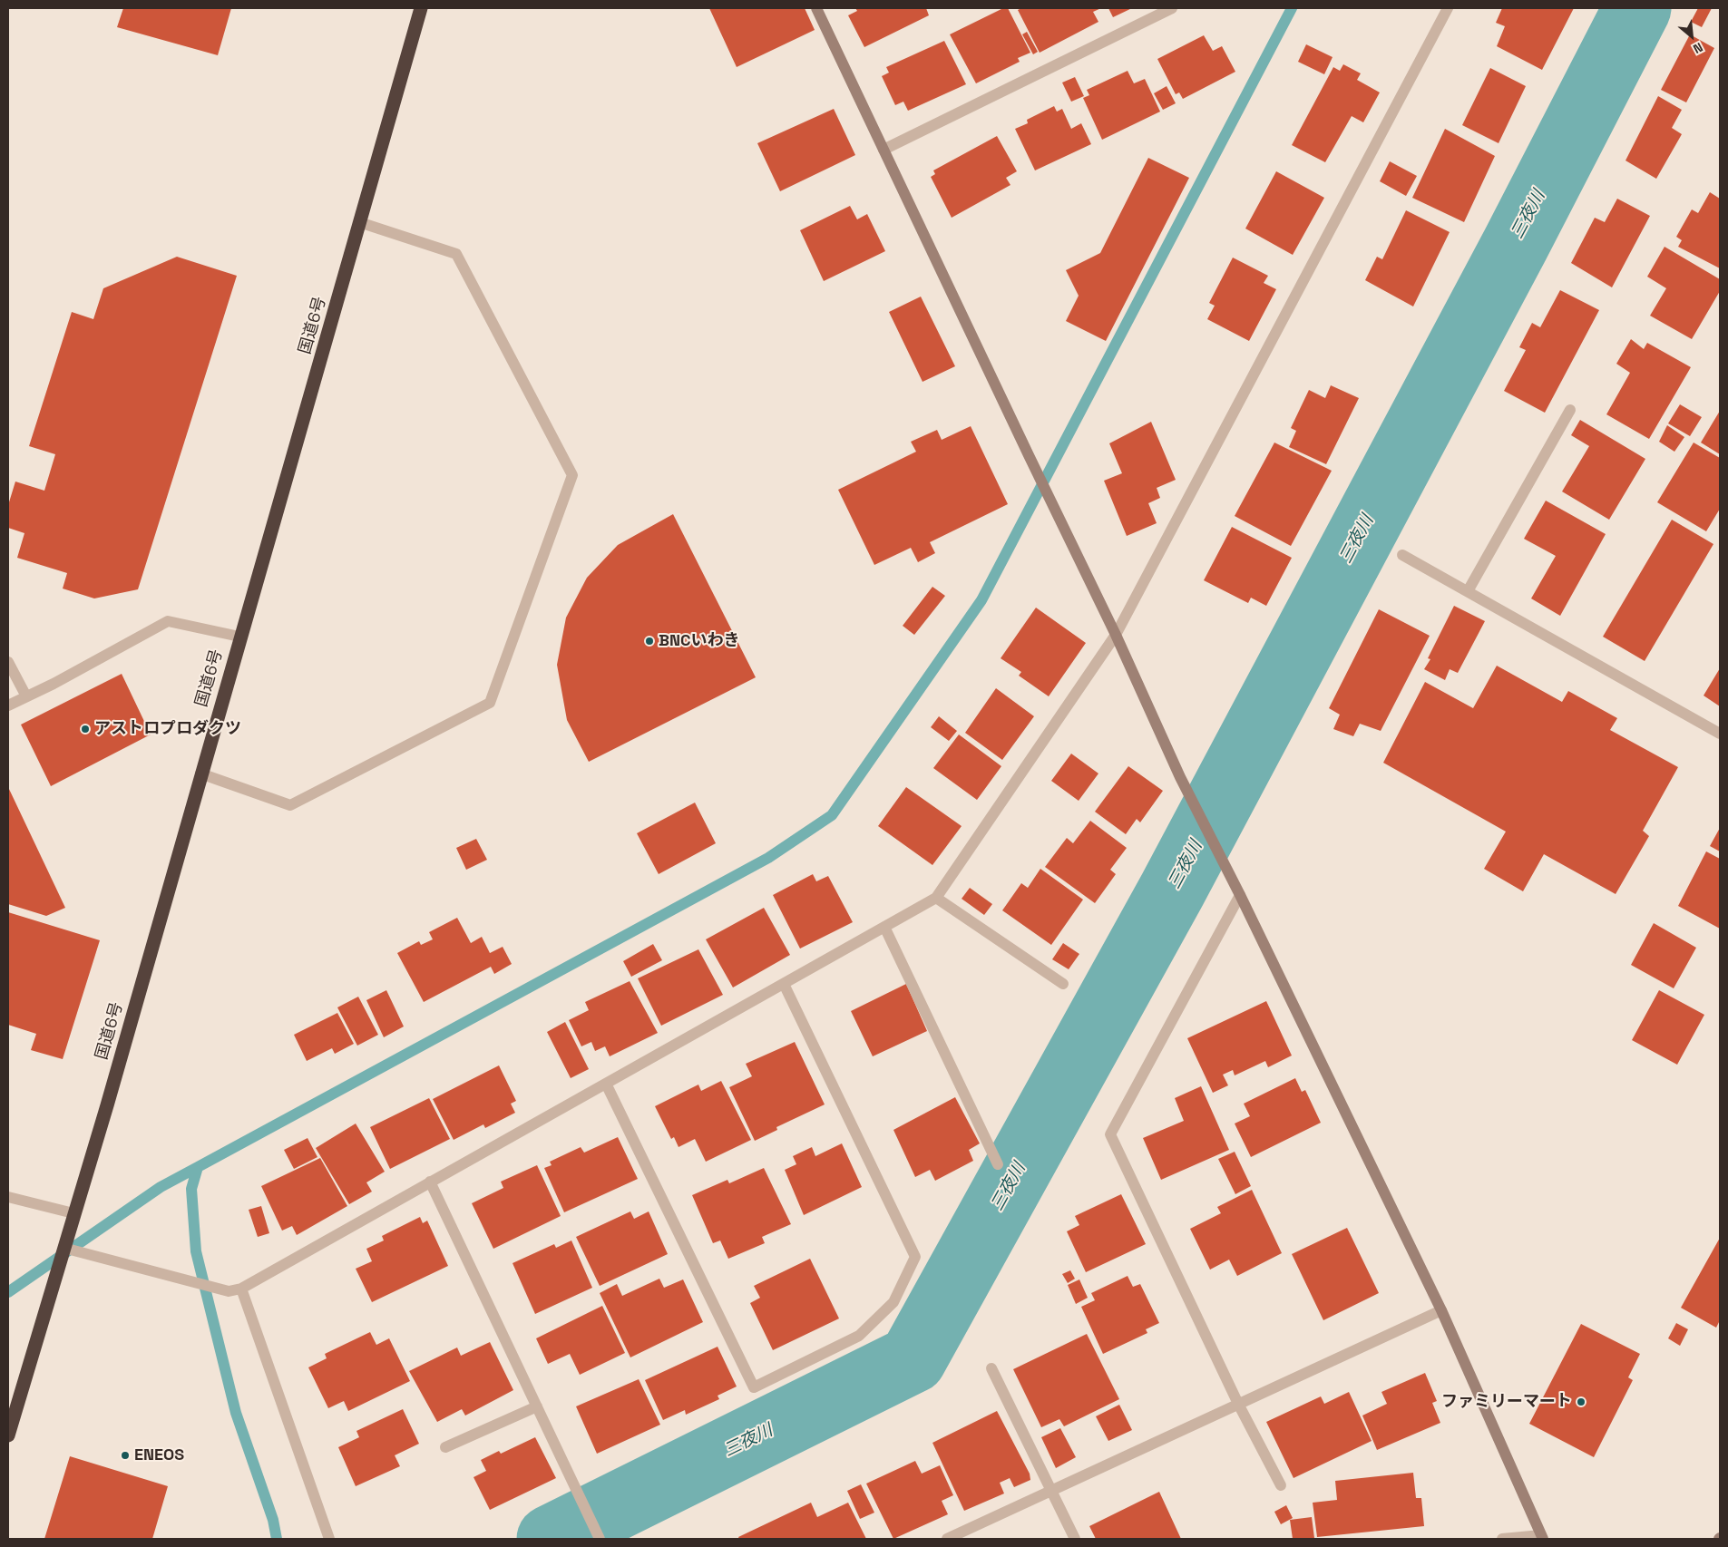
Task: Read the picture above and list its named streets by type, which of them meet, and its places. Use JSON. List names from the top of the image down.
{
  "streets": {
    "highway": ["国道6号"]
  },
  "water": ["三夜川"],
  "places": [
    "BNCいわき",
    "アストロプロダクツ",
    "ファミリーマート",
    "ENEOS"
  ],
  "north": "bottom right"
}
